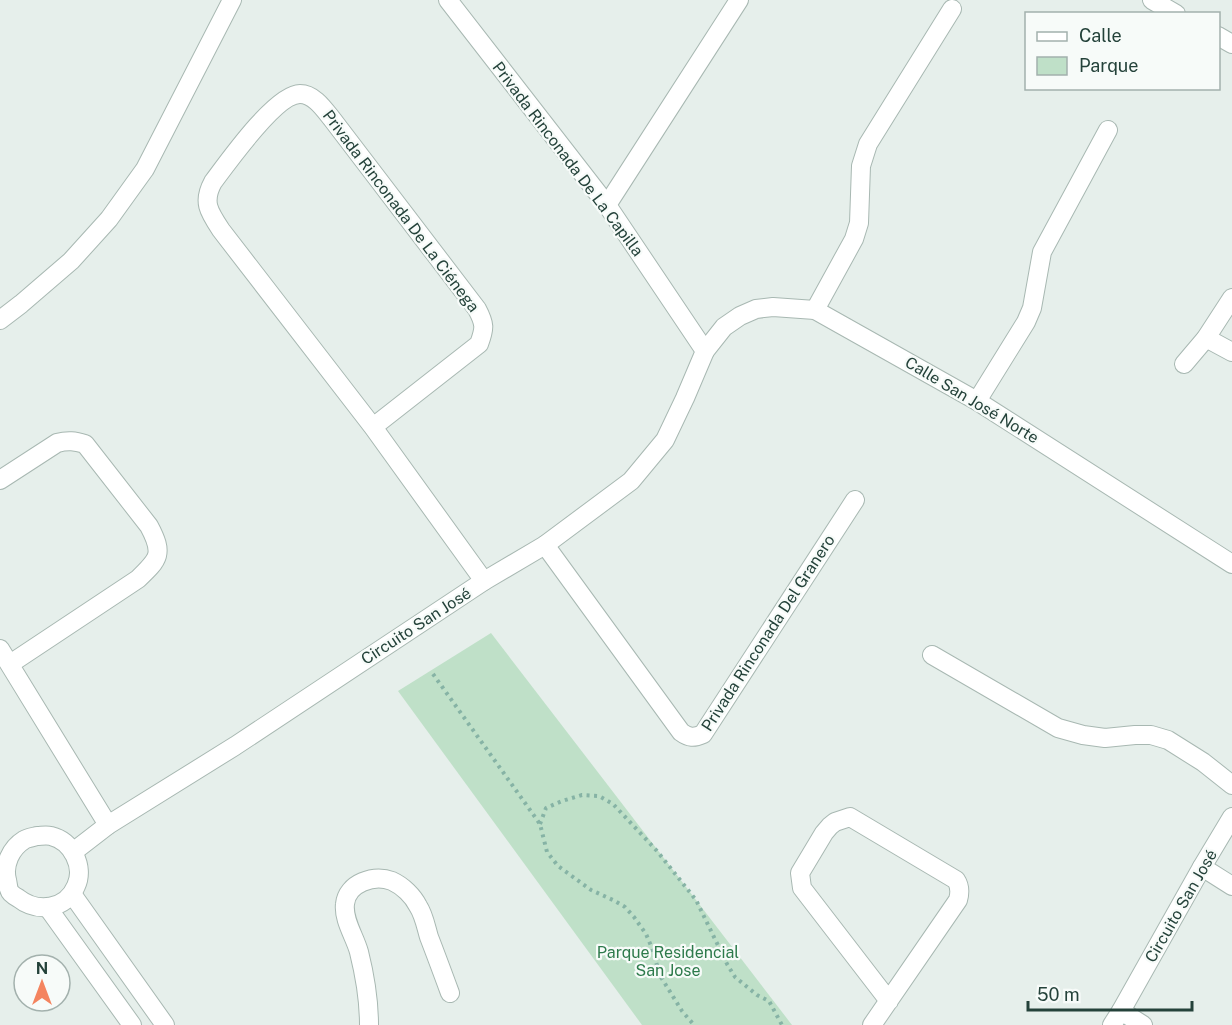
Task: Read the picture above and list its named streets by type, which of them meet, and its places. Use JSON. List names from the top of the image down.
{
  "streets": {
    "street": [
      "Privada Rinconada De La Capilla",
      "Privada Rinconada De La Ciénega",
      "Calle San José Norte",
      "Circuito San José",
      "Privada Rinconada Del Granero"
    ]
  },
  "crossings": [
    ["Privada Rinconada De La Capilla", "Calle San José Norte"],
    ["Privada Rinconada De La Capilla", "Circuito San José"],
    ["Privada Rinconada De La Ciénega", "Circuito San José"],
    ["Calle San José Norte", "Circuito San José"],
    ["Circuito San José", "Privada Rinconada Del Granero"]
  ],
  "parks": ["Parque Residencial San Jose"],
  "legend": ["Calle", "Parque"],
  "scale_bar": "50 m",
  "north": "top"
}
